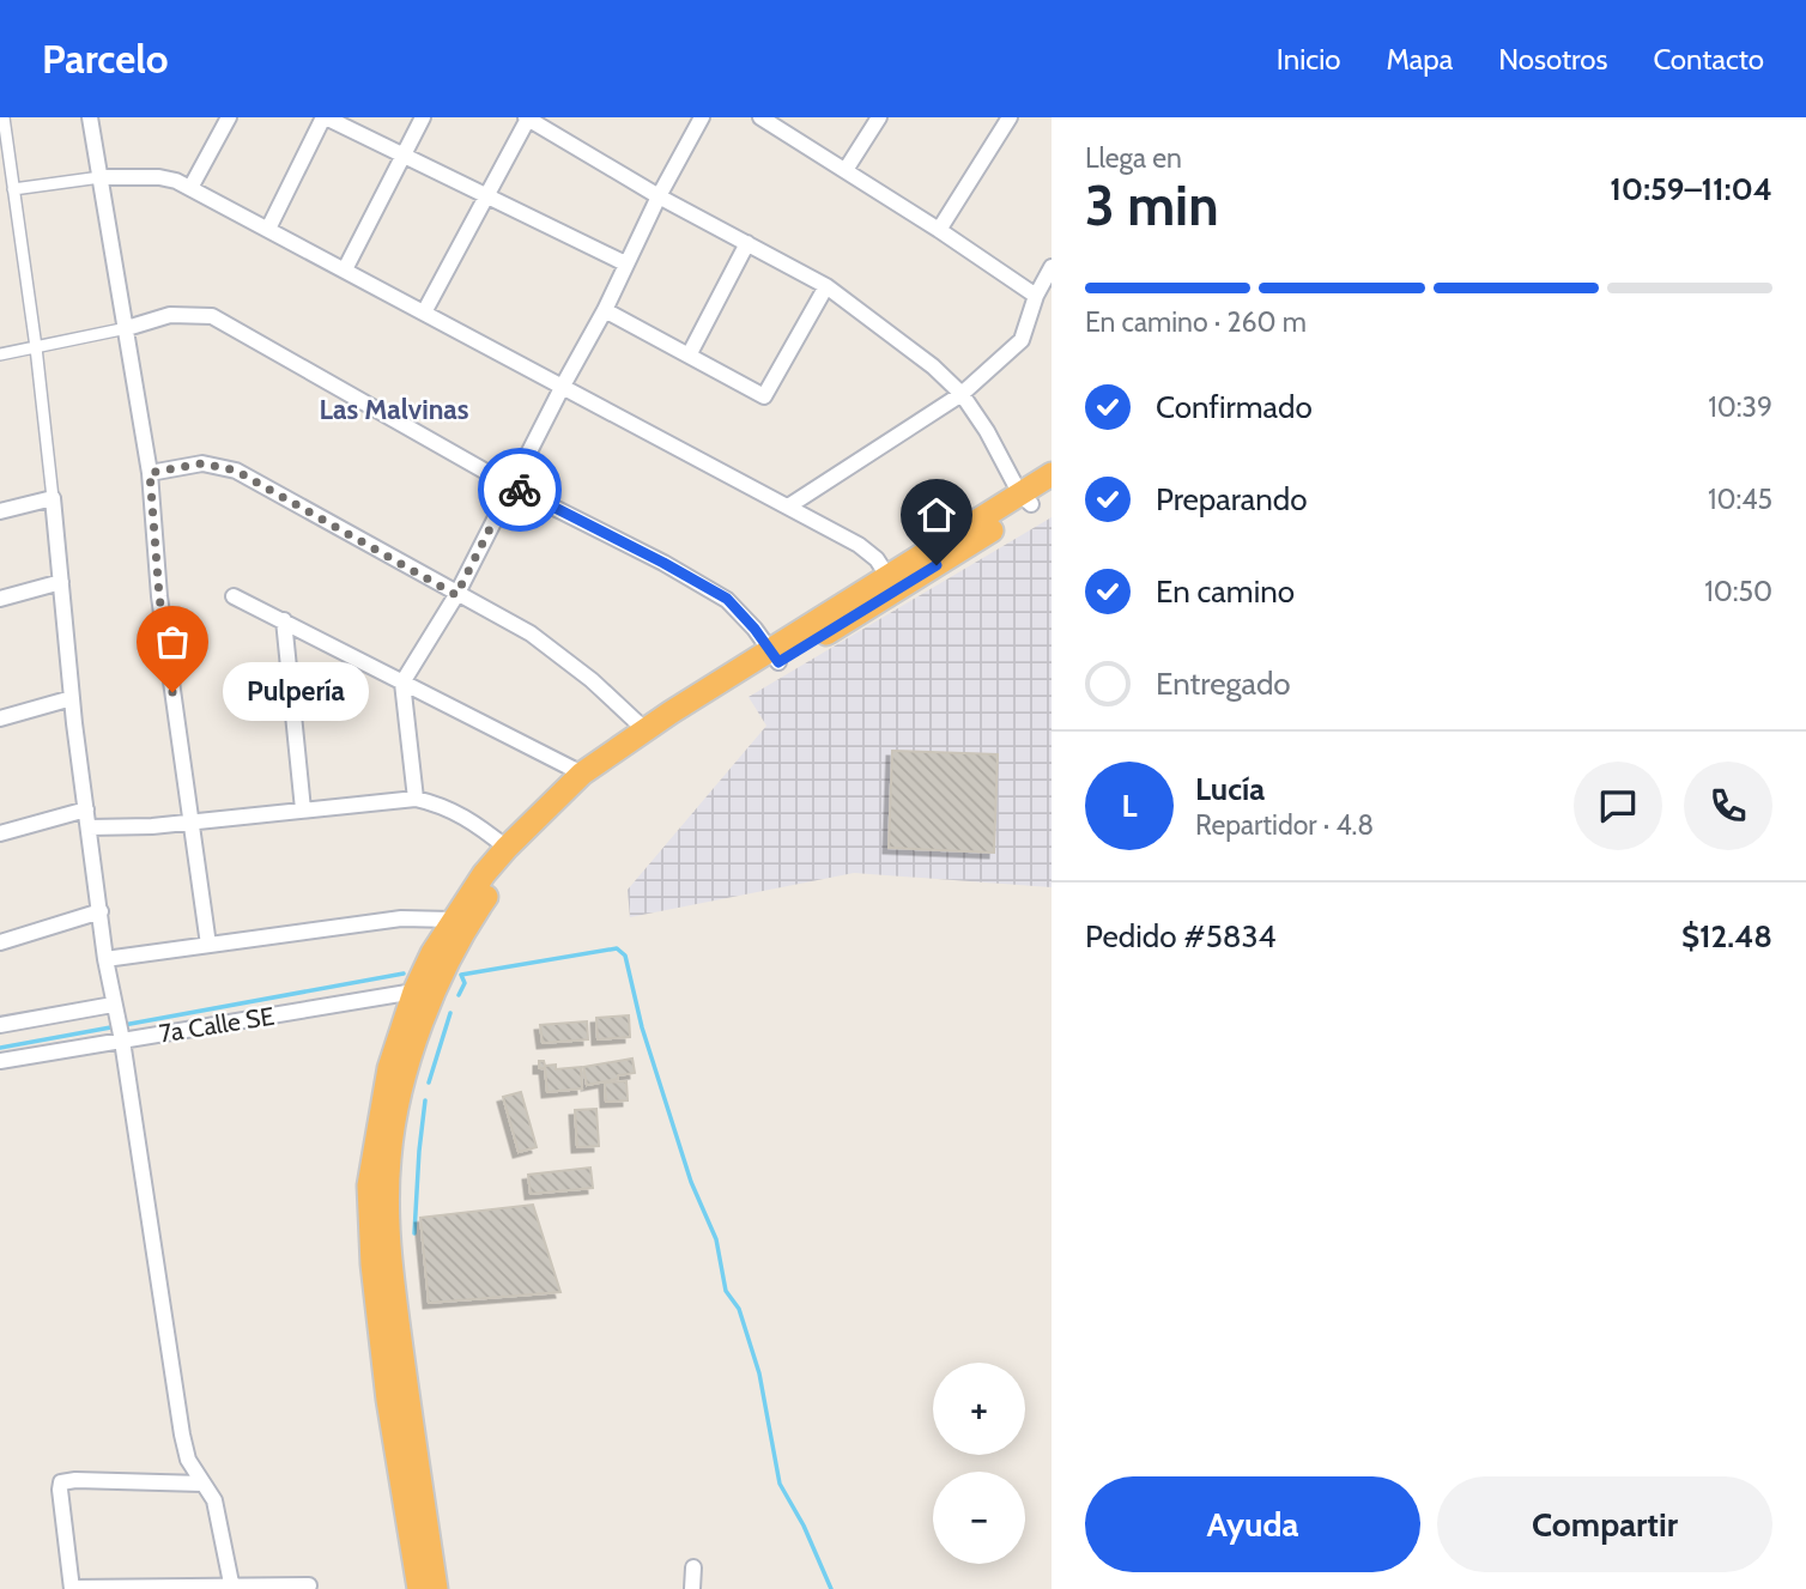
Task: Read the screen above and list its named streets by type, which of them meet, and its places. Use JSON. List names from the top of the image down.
{
  "streets": {
    "street": ["7a Calle SE"]
  },
  "districts": ["Las Malvinas"],
  "places": ["Pulpería"],
  "page": {
    "header": "Parcelo",
    "nav": [
      "Inicio",
      "Mapa",
      "Nosotros",
      "Contacto"
    ],
    "heading": ["3 min", "Llega en", "10:59–11:04"],
    "panel": [
      "Lucía",
      "Repartidor · 4.8",
      "Pedido #5834",
      "$12.48"
    ],
    "bar": "En camino · 260 m",
    "list": [
      ["Confirmado", "10:39"],
      ["Preparando", "10:45"],
      ["En camino", "10:50"],
      "Entregado"
    ],
    "bubble": "Pulpería",
    "round": "L",
    "map_buttons": ["+", "−"],
    "buttons": ["Ayuda", "Compartir"]
  }
}
